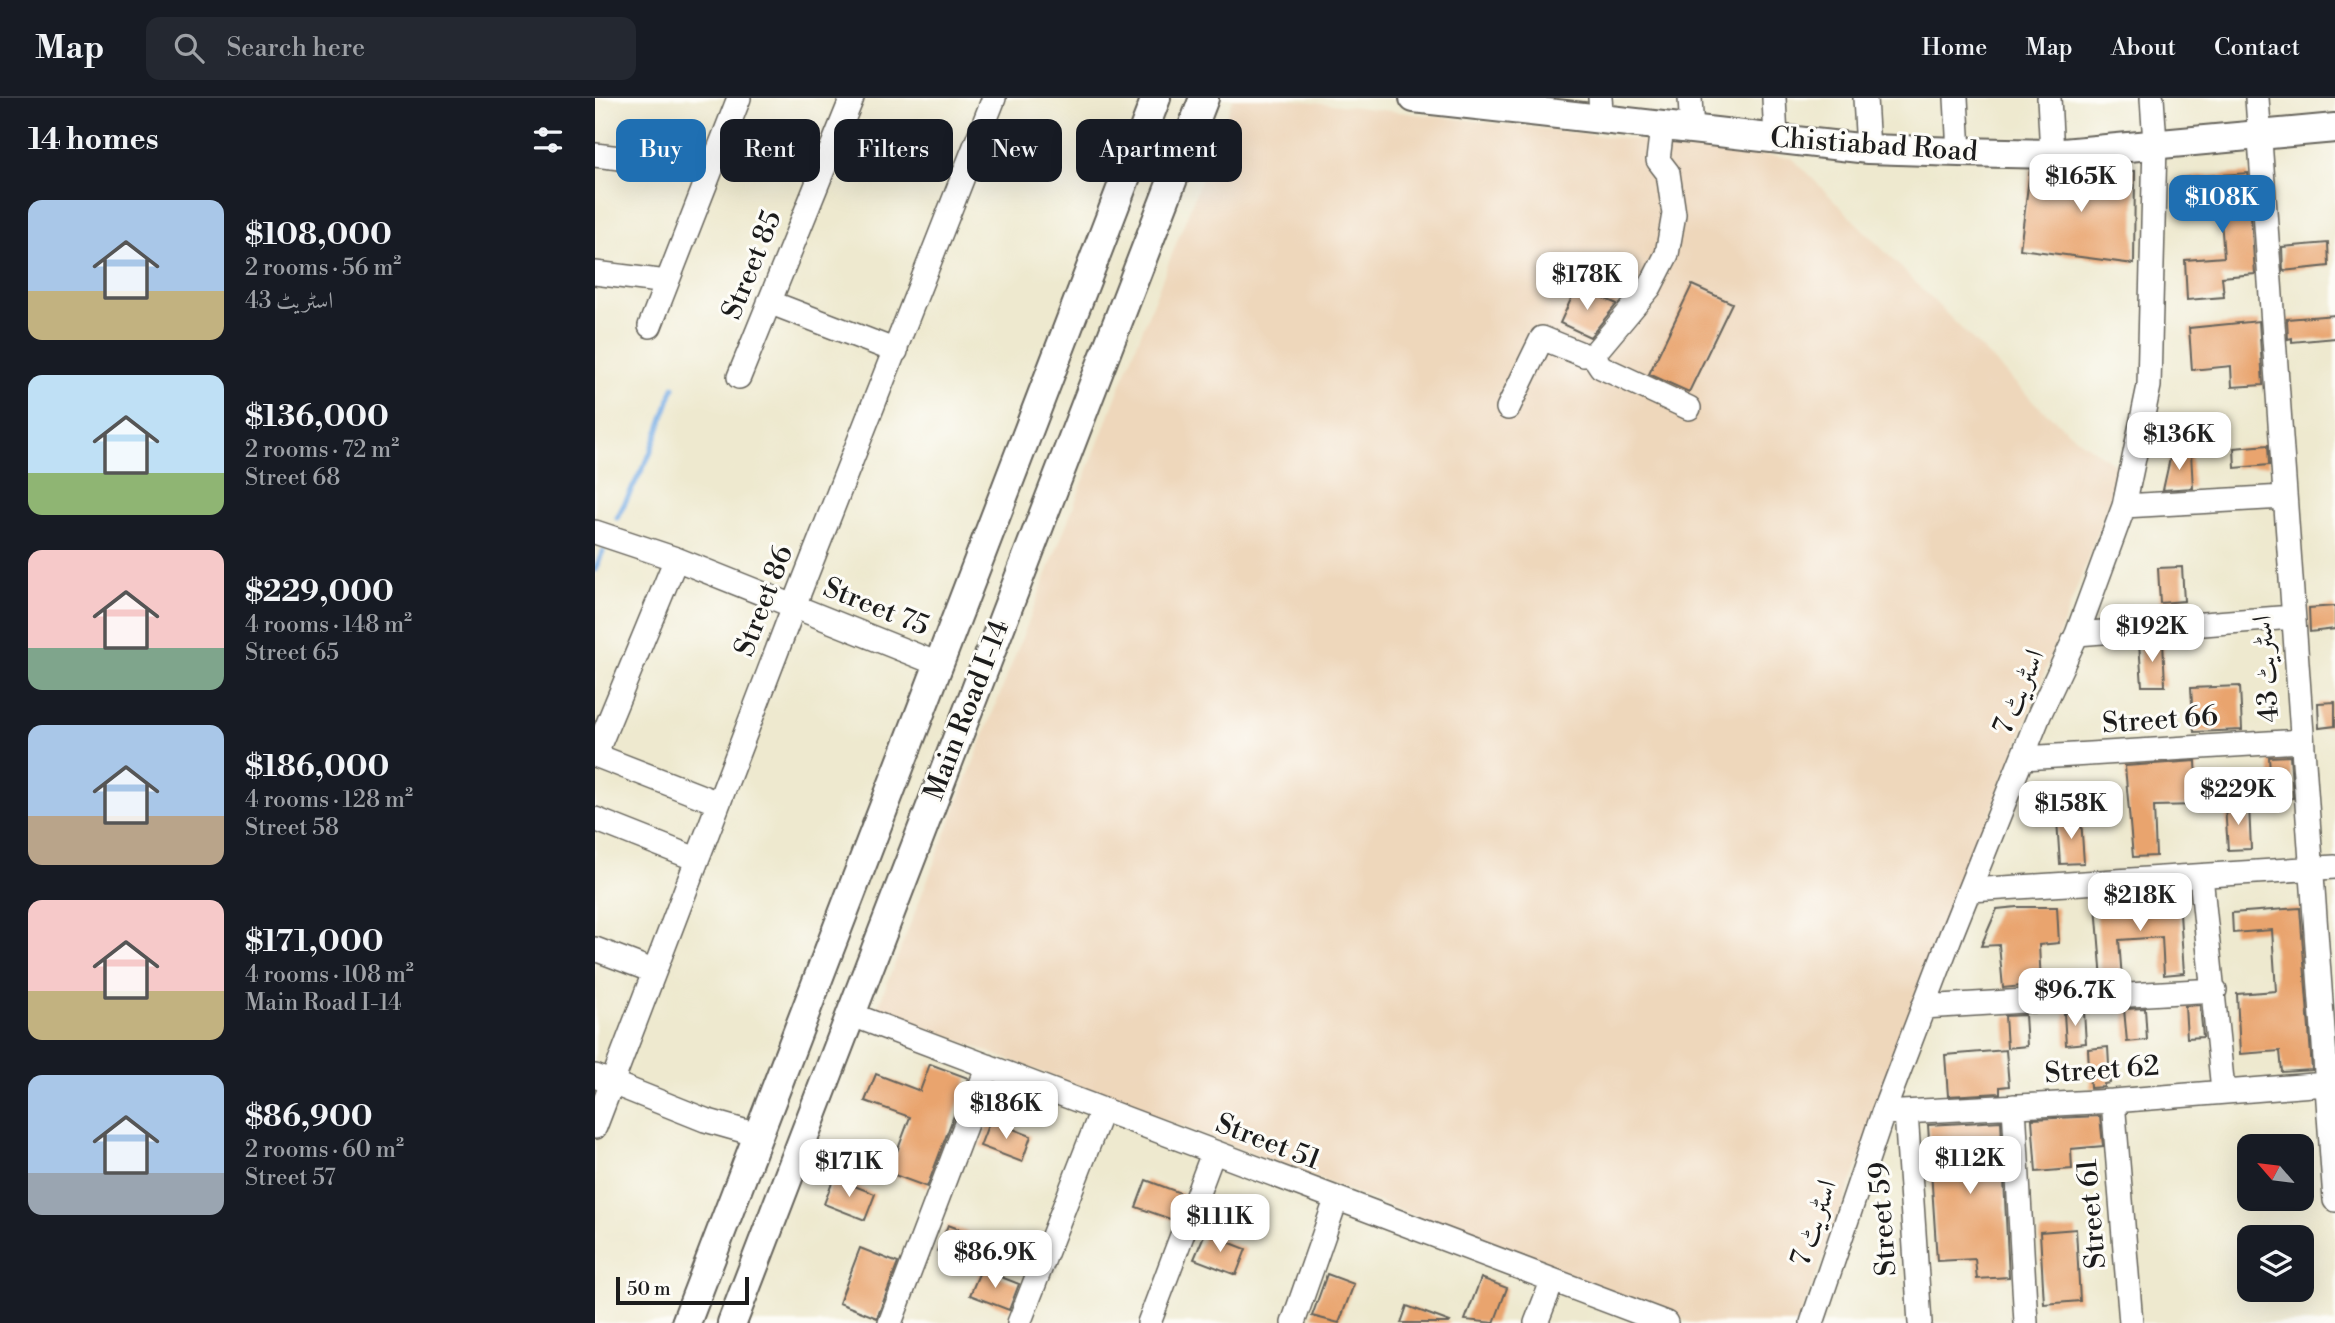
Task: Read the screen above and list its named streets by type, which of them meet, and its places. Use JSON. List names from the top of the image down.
{
  "streets": {
    "main road": ["Chistiabad Road", "Main Road I-14"],
    "street": [
      "Street 85",
      "Street 86",
      "Street 75",
      "اسٹریٹ 43",
      "اسٹریٹ 7",
      "Street 66",
      "Street 62",
      "Street 51",
      "Street 61",
      "Street 59"
    ]
  },
  "crossings": [
    ["Chistiabad Road", "اسٹریٹ 43"],
    ["Chistiabad Road", "اسٹریٹ 7"],
    ["Street 86", "Street 75"],
    ["Street 75", "Main Road I-14"],
    ["اسٹریٹ 43", "Street 66"],
    ["اسٹریٹ 43", "Street 62"],
    ["اسٹریٹ 7", "Street 66"],
    ["اسٹریٹ 7", "Street 62"],
    ["Main Road I-14", "Street 51"],
    ["Street 62", "Street 61"],
    ["Street 62", "Street 59"]
  ],
  "scale_bar": "50 m",
  "north": "top left",
  "page": {
    "header": "Map",
    "search": "Search here",
    "nav": [
      "Home",
      "Map",
      "About",
      "Contact"
    ],
    "heading": "14 homes",
    "chip": [
      "Buy",
      "Rent",
      "Filters",
      "New",
      "Apartment"
    ],
    "price": [
      "$165K",
      "$108K",
      "$178K",
      "$136K",
      "$192K",
      "$229K",
      "$158K",
      "$218K",
      "$96.7K",
      "$186K",
      "$112K",
      "$171K",
      "$111K",
      "$86.9K"
    ],
    "list": [
      {
        "name": "$108,000",
        "note": "2 rooms · 56 m² · اسٹریٹ 43"
      },
      {
        "name": "$136,000",
        "note": "2 rooms · 72 m² · Street 68"
      },
      {
        "name": "$229,000",
        "note": "4 rooms · 148 m² · Street 65"
      },
      {
        "name": "$186,000",
        "note": "4 rooms · 128 m² · Street 58"
      },
      {
        "name": "$171,000",
        "note": "4 rooms · 108 m² · Main Road I-14"
      },
      {
        "name": "$86,900",
        "note": "2 rooms · 60 m² · Street 57"
      }
    ],
    "scale": "50 m"
  }
}
